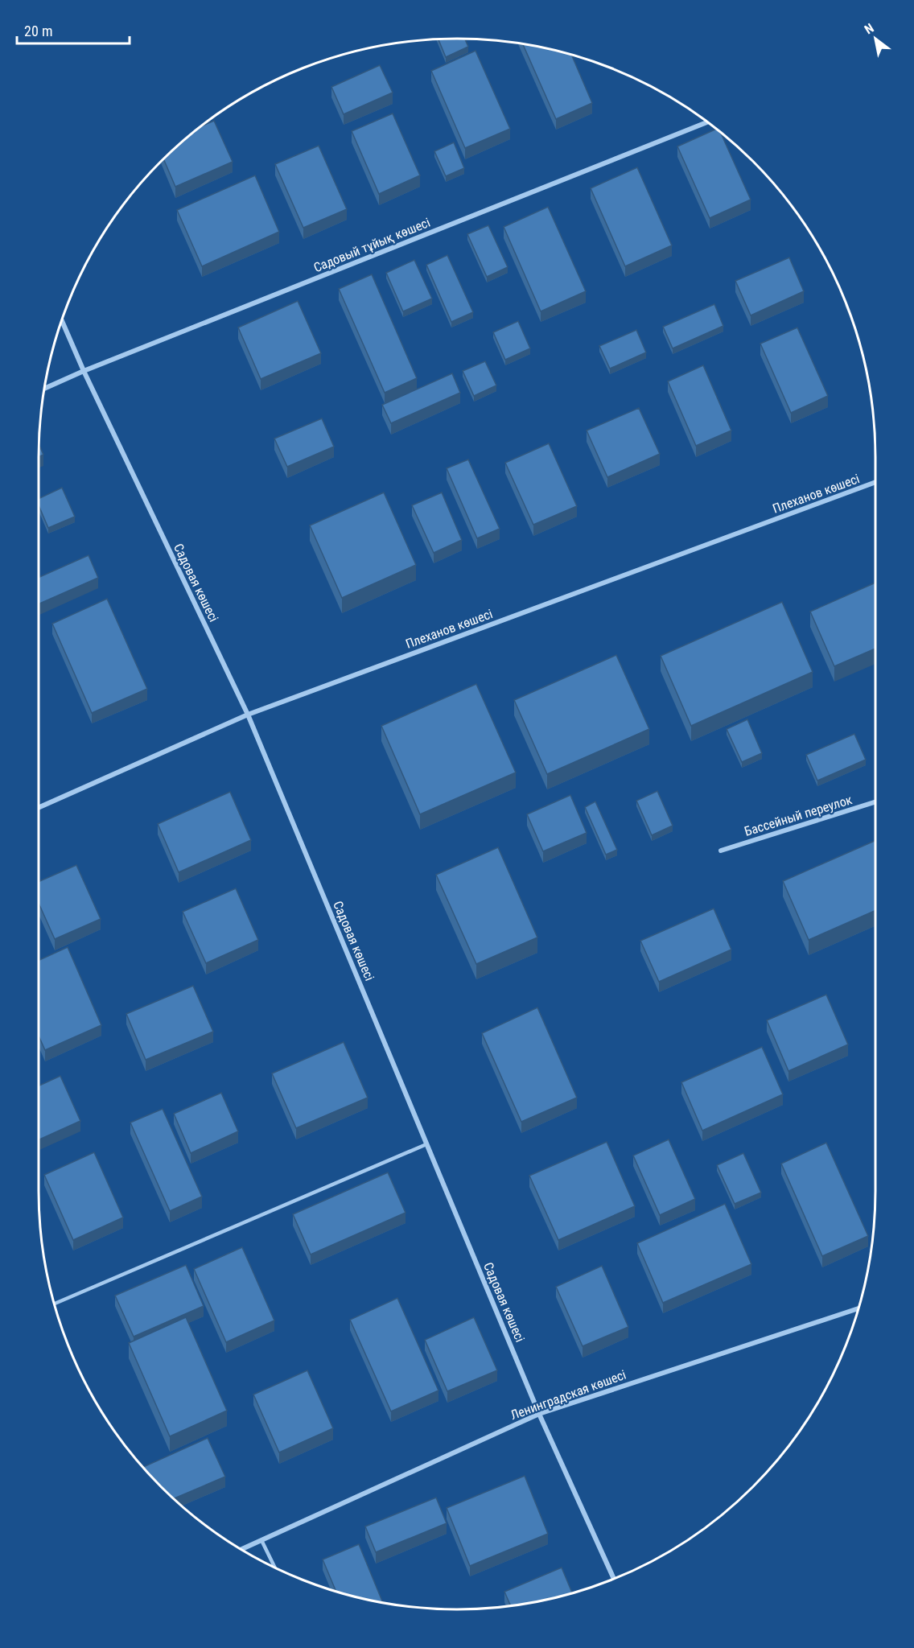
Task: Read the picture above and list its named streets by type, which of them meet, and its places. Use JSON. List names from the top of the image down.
{
  "streets": {
    "street": [
      "Садовый тұйық көшесі",
      "Плеханов көшесі",
      "Садовая көшесі",
      "Бассейный переулок",
      "Ленинградская көшесі"
    ]
  },
  "crossings": [
    ["Садовый тұйық көшесі", "Садовая көшесі"],
    ["Плеханов көшесі", "Садовая көшесі"],
    ["Садовая көшесі", "Ленинградская көшесі"]
  ],
  "scale_bar": "20 m",
  "north": "top left"
}
